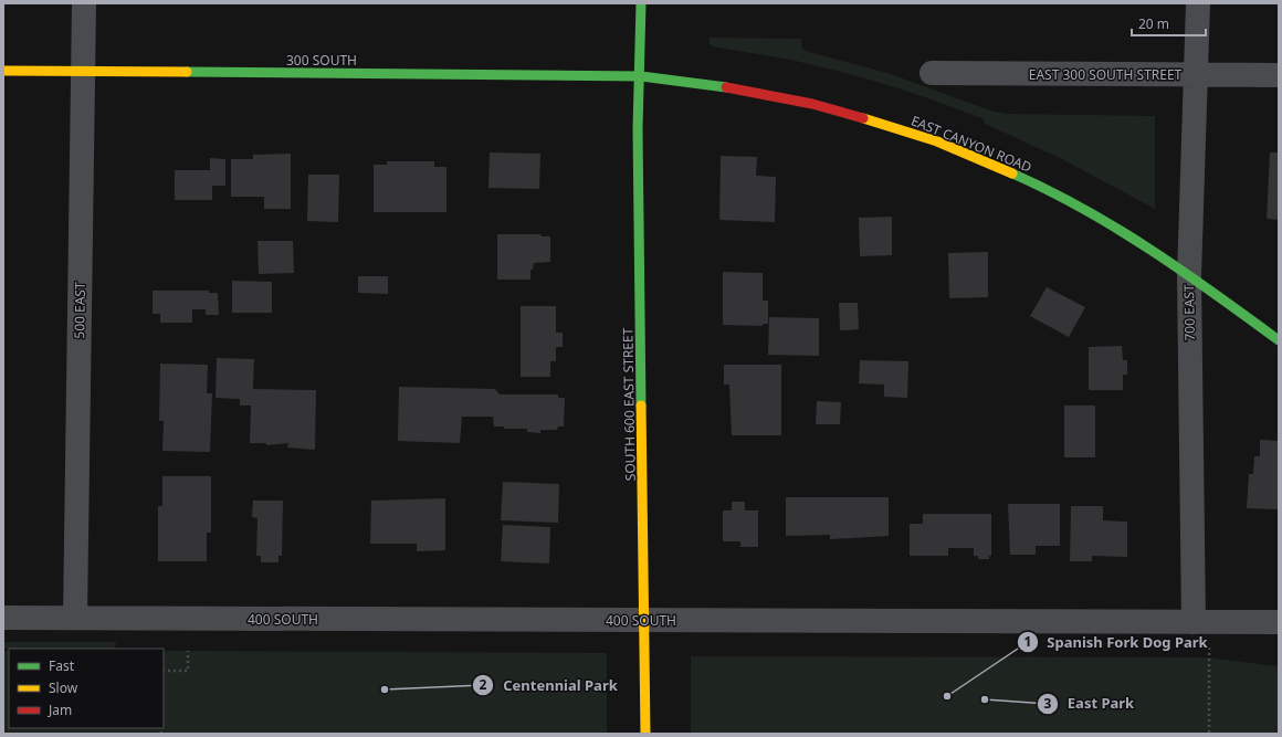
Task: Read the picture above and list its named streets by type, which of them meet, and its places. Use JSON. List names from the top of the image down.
{
  "streets": {
    "main road": ["300 SOUTH", "EAST CANYON ROAD", "SOUTH 600 EAST STREET"],
    "street": [
      "EAST 300 SOUTH STREET",
      "500 EAST",
      "700 EAST",
      "400 SOUTH"
    ]
  },
  "crossings": [
    ["300 SOUTH", "EAST CANYON ROAD"],
    ["300 SOUTH", "500 EAST"],
    ["300 SOUTH", "SOUTH 600 EAST STREET"],
    ["EAST 300 SOUTH STREET", "700 EAST"],
    ["EAST CANYON ROAD", "700 EAST"],
    ["EAST CANYON ROAD", "SOUTH 600 EAST STREET"],
    ["500 EAST", "400 SOUTH"],
    ["700 EAST", "400 SOUTH"],
    ["SOUTH 600 EAST STREET", "400 SOUTH"]
  ],
  "places": ["Centennial Park", "Spanish Fork Dog Park", "East Park"],
  "legend": ["Fast", "Slow", "Jam"],
  "scale_bar": "20 m"
}
